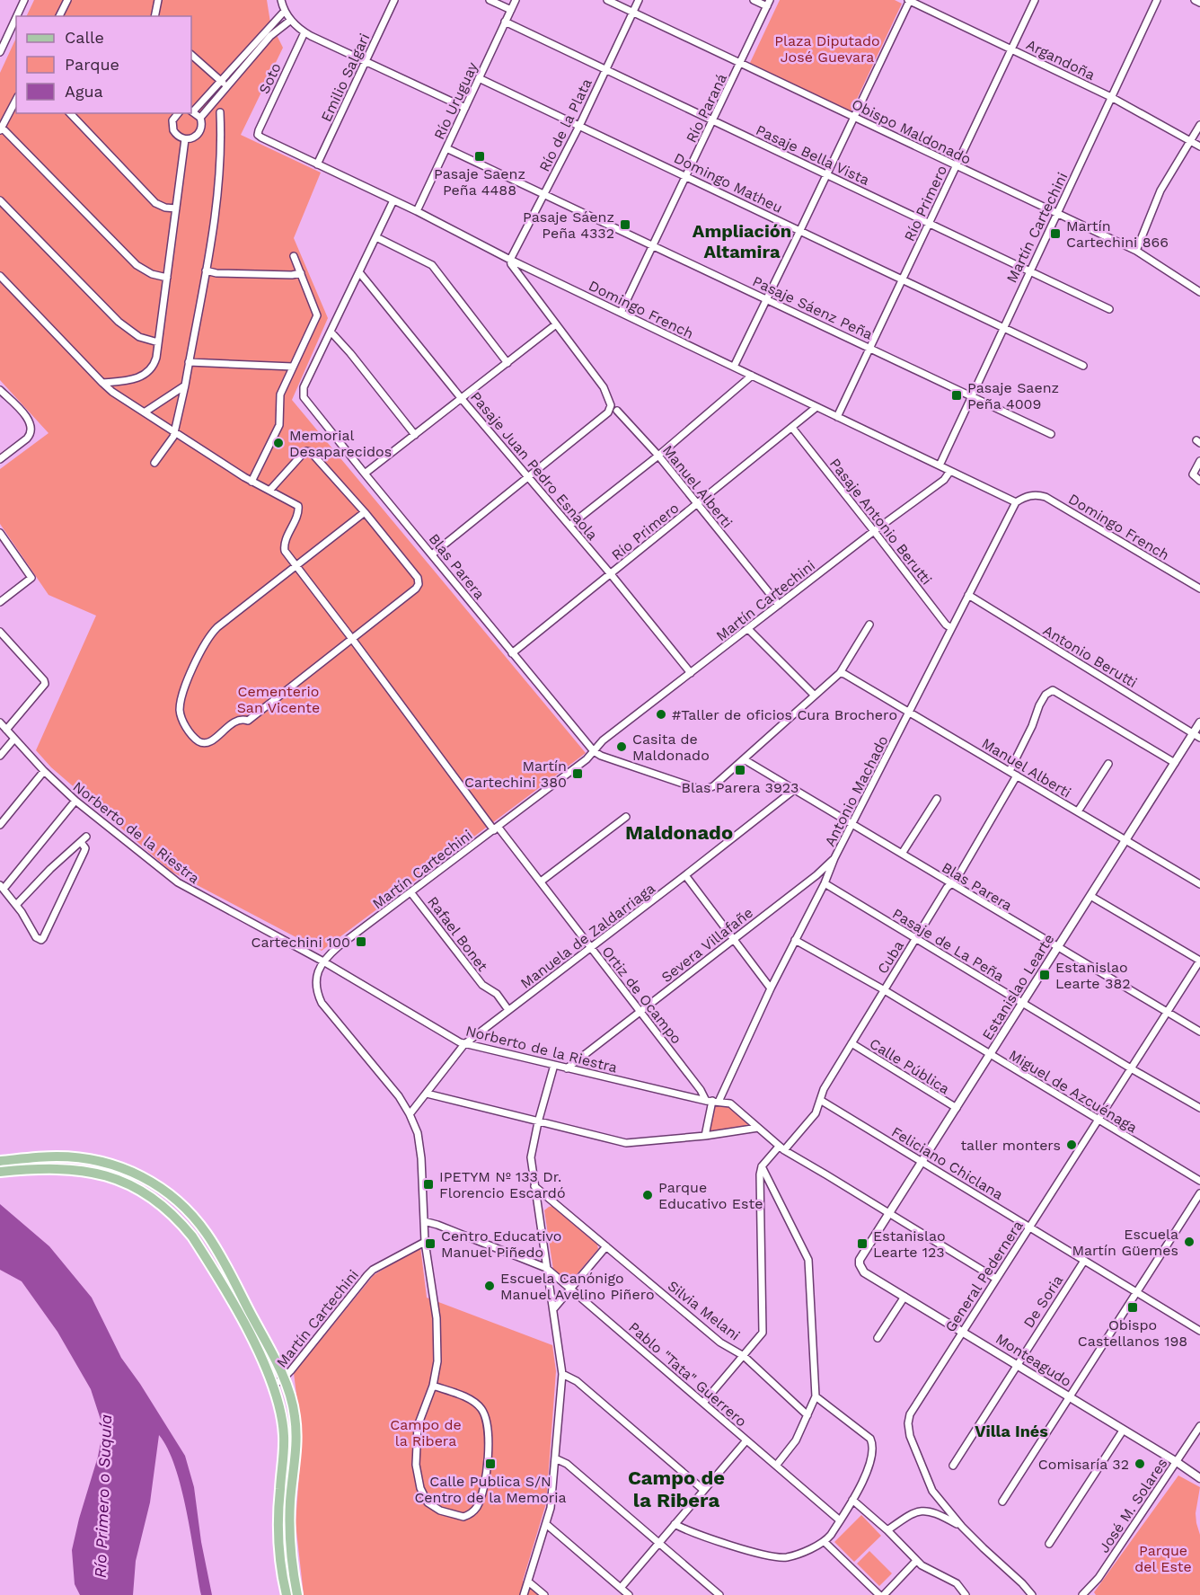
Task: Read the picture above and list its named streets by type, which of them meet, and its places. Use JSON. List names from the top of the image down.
{
  "streets": {
    "street": [
      "Argandoña",
      "Emilio Salgari",
      "Soto",
      "Río Uruguay",
      "Río Paraná",
      "Río de la Plata",
      "Obispo Maldonado",
      "Pasaje Bella Vista",
      "Domingo Matheu",
      "Río Primero",
      "Martín Cartechini",
      "Pasaje Sáenz Peña",
      "Domingo French",
      "Pasaje Juan Pedro Esnaola",
      "Manuel Alberti",
      "Pasaje Antonio Berutti",
      "Blas Parera",
      "Antonio Berutti",
      "Antonio Machado",
      "Norberto de la Riestra",
      "Rafael Bonet",
      "Manuela de Zaldarriaga",
      "Severa Villafañe",
      "Pasaje de La Peña",
      "Cuba",
      "Estanislao Learte",
      "Ortiz de Ocampo",
      "Calle Pública",
      "Miguel de Azcuénaga",
      "Feliciano Chiclana",
      "General Pedernera",
      "De Soria",
      "Silvia Melani",
      "Monteagudo",
      "Pablo \"Tata\" Guerrero",
      "José M. Solares"
    ]
  },
  "crossings": [
    ["Argandoña", "Río Primero"],
    ["Argandoña", "Martín Cartechini"],
    ["Emilio Salgari", "Domingo French"],
    ["Soto", "Domingo French"],
    ["Río Uruguay", "Pasaje Bella Vista"],
    ["Río Uruguay", "Domingo Matheu"],
    ["Río Uruguay", "Pasaje Sáenz Peña"],
    ["Río Uruguay", "Domingo French"],
    ["Río Paraná", "Obispo Maldonado"],
    ["Río Paraná", "Pasaje Bella Vista"],
    ["Río Paraná", "Domingo Matheu"],
    ["Río Paraná", "Pasaje Sáenz Peña"],
    ["Río Paraná", "Domingo French"],
    ["Río de la Plata", "Obispo Maldonado"],
    ["Río de la Plata", "Pasaje Bella Vista"],
    ["Río de la Plata", "Domingo Matheu"],
    ["Río de la Plata", "Pasaje Sáenz Peña"],
    ["Río de la Plata", "Domingo French"],
    ["Obispo Maldonado", "Río Primero"],
    ["Obispo Maldonado", "Martín Cartechini"],
    ["Pasaje Bella Vista", "Río Primero"],
    ["Pasaje Bella Vista", "Martín Cartechini"],
    ["Domingo Matheu", "Río Primero"],
    ["Domingo Matheu", "Martín Cartechini"],
    ["Río Primero", "Pasaje Sáenz Peña"],
    ["Río Primero", "Domingo French"],
    ["Río Primero", "Pasaje Juan Pedro Esnaola"],
    ["Río Primero", "Manuel Alberti"],
    ["Río Primero", "Pasaje Antonio Berutti"],
    ["Río Primero", "Blas Parera"],
    ["Martín Cartechini", "Pasaje Sáenz Peña"],
    ["Martín Cartechini", "Domingo French"],
    ["Martín Cartechini", "Pasaje Juan Pedro Esnaola"],
    ["Martín Cartechini", "Manuel Alberti"],
    ["Martín Cartechini", "Pasaje Antonio Berutti"],
    ["Martín Cartechini", "Blas Parera"],
    ["Martín Cartechini", "Norberto de la Riestra"],
    ["Martín Cartechini", "Rafael Bonet"],
    ["Martín Cartechini", "Ortiz de Ocampo"],
    ["Domingo French", "Antonio Machado"],
    ["Manuel Alberti", "Antonio Machado"],
    ["Manuel Alberti", "Cuba"],
    ["Manuel Alberti", "Estanislao Learte"],
    ["Pasaje Antonio Berutti", "Antonio Machado"],
    ["Blas Parera", "Antonio Machado"],
    ["Blas Parera", "Manuela de Zaldarriaga"],
    ["Blas Parera", "Cuba"],
    ["Blas Parera", "Estanislao Learte"],
    ["Blas Parera", "General Pedernera"],
    ["Antonio Berutti", "Antonio Machado"],
    ["Antonio Berutti", "Estanislao Learte"],
    ["Antonio Machado", "Norberto de la Riestra"],
    ["Antonio Machado", "Severa Villafañe"],
    ["Antonio Machado", "Pasaje de La Peña"],
    ["Antonio Machado", "Ortiz de Ocampo"],
    ["Antonio Machado", "Miguel de Azcuénaga"],
    ["Norberto de la Riestra", "Manuela de Zaldarriaga"],
    ["Norberto de la Riestra", "Severa Villafañe"],
    ["Norberto de la Riestra", "Cuba"],
    ["Norberto de la Riestra", "Estanislao Learte"],
    ["Norberto de la Riestra", "Ortiz de Ocampo"],
    ["Norberto de la Riestra", "General Pedernera"],
    ["Rafael Bonet", "Manuela de Zaldarriaga"],
    ["Manuela de Zaldarriaga", "Ortiz de Ocampo"],
    ["Severa Villafañe", "Ortiz de Ocampo"],
    ["Pasaje de La Peña", "Cuba"],
    ["Pasaje de La Peña", "Estanislao Learte"],
    ["Pasaje de La Peña", "General Pedernera"],
    ["Cuba", "Calle Pública"],
    ["Cuba", "Miguel de Azcuénaga"],
    ["Cuba", "Feliciano Chiclana"],
    ["Estanislao Learte", "Calle Pública"],
    ["Estanislao Learte", "Miguel de Azcuénaga"],
    ["Estanislao Learte", "Feliciano Chiclana"],
    ["Estanislao Learte", "Monteagudo"],
    ["Miguel de Azcuénaga", "General Pedernera"],
    ["Feliciano Chiclana", "General Pedernera"],
    ["Feliciano Chiclana", "De Soria"],
    ["General Pedernera", "Monteagudo"],
    ["De Soria", "Monteagudo"],
    ["Monteagudo", "José M. Solares"]
  ],
  "districts": [
    "Ampliación Altamira",
    "Maldonado",
    "Villa Inés",
    "Campo de la Ribera"
  ],
  "water": ["Río Primero o Suquía"],
  "parks": [
    "Plaza Diputado José Guevara",
    "Cementerio San Vicente",
    "Campo de la Ribera",
    "Parque del Este"
  ],
  "places": {
    "transit": [
      "Pasaje Saenz Peña 4488",
      "Pasaje Sáenz Peña 4332",
      "Martín Cartechini 866",
      "Pasaje Saenz Peña 4009",
      "Blas Parera 3923",
      "Martín Cartechini 380",
      "Cartechini 100",
      "Estanislao Learte 382",
      "IPETYM Nº 133 Dr. Florencio Escardó",
      "Centro Educativo Manuel Piñedo",
      "Estanislao Learte 123",
      "Obispo Castellanos 198",
      "Calle Publica S/N Centro de la Memoria"
    ],
    "other": [
      "Memorial Desaparecidos",
      "#Taller de oficios Cura Brochero",
      "Casita de Maldonado",
      "taller monters",
      "Parque Educativo Este",
      "Escuela Martín Güemes",
      "Escuela Canónigo Manuel Avelino Piñero",
      "Comisaría 32"
    ]
  },
  "legend": ["Calle", "Parque", "Agua"]
}
